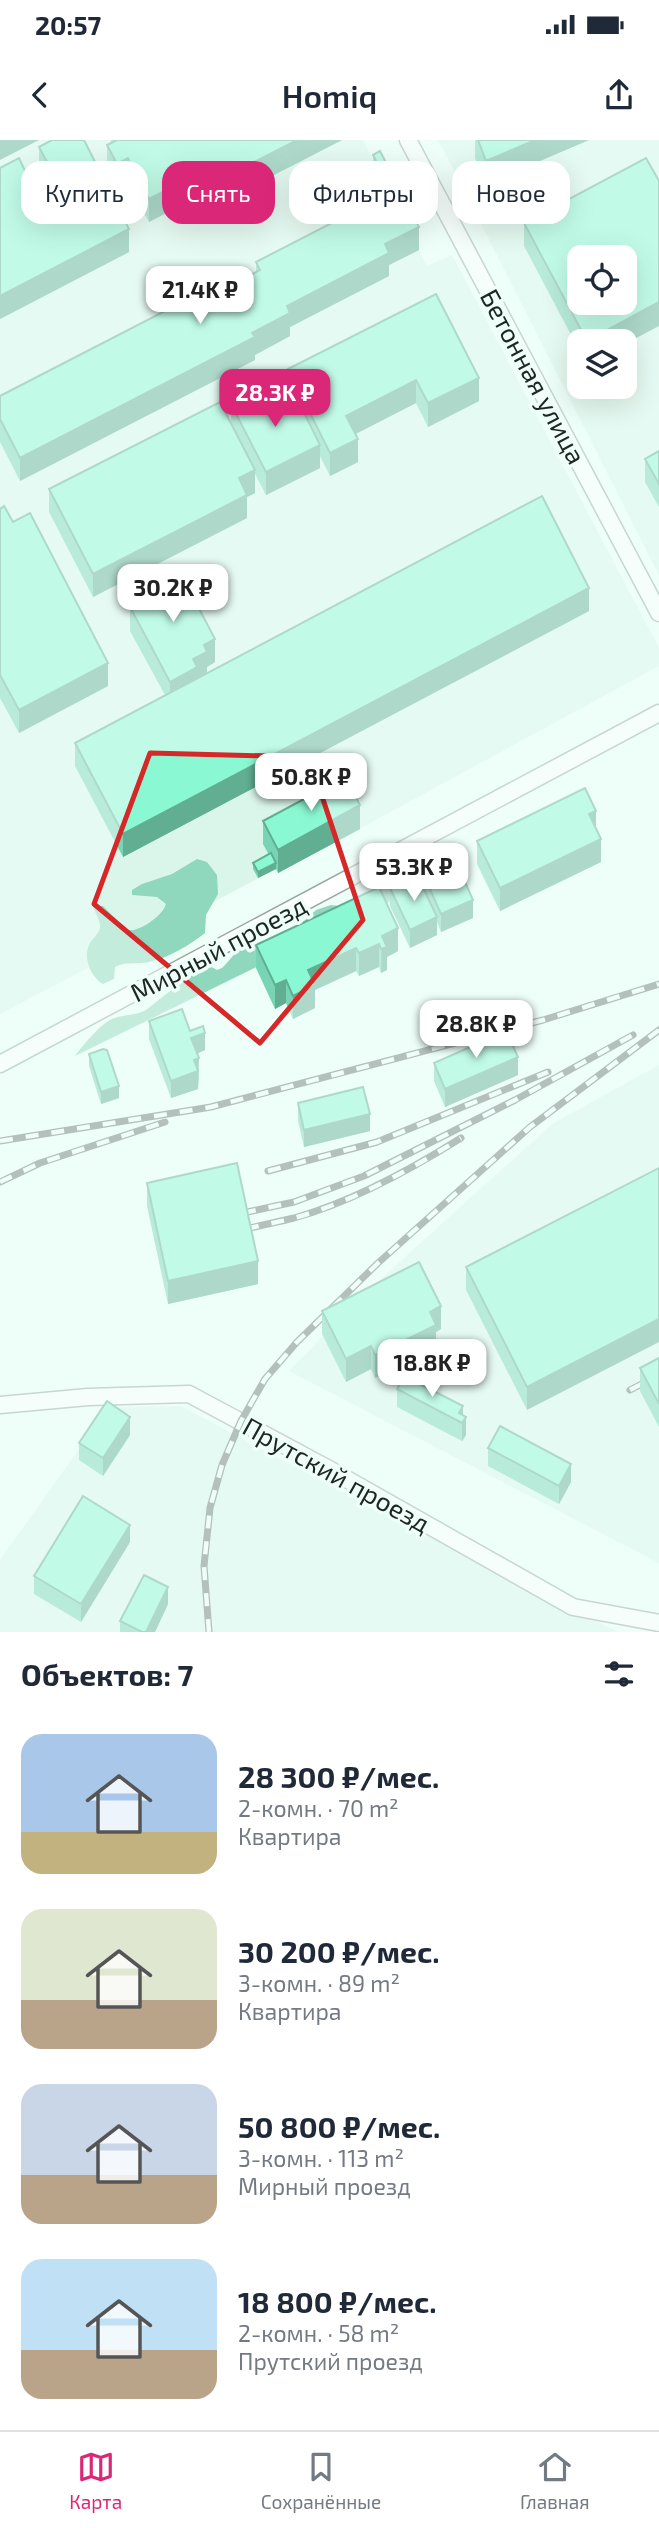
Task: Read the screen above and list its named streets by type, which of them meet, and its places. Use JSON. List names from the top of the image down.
{
  "streets": {
    "street": ["Бетонная улица", "Мирный проезд", "Прутский проезд"]
  },
  "page": {
    "status": "20:57",
    "header": "Homiq",
    "chip": [
      "Купить",
      "Снять",
      "Фильтры",
      "Новое"
    ],
    "price": [
      "21.4K ₽",
      "28.3K ₽",
      "30.2K ₽",
      "50.8K ₽",
      "53.3K ₽",
      "28.8K ₽",
      "18.8K ₽"
    ],
    "heading": "Объектов: 7",
    "list": [
      {
        "name": "28 300 ₽/мес.",
        "note": "2-комн. · 70 m² · Квартира"
      },
      {
        "name": "30 200 ₽/мес.",
        "note": "3-комн. · 89 m² · Квартира"
      },
      {
        "name": "50 800 ₽/мес.",
        "note": "3-комн. · 113 m² · Мирный проезд"
      },
      {
        "name": "18 800 ₽/мес.",
        "note": "2-комн. · 58 m² · Прутский проезд"
      }
    ],
    "tabs": ["Карта", "Сохранённые", "Главная"]
  }
}
